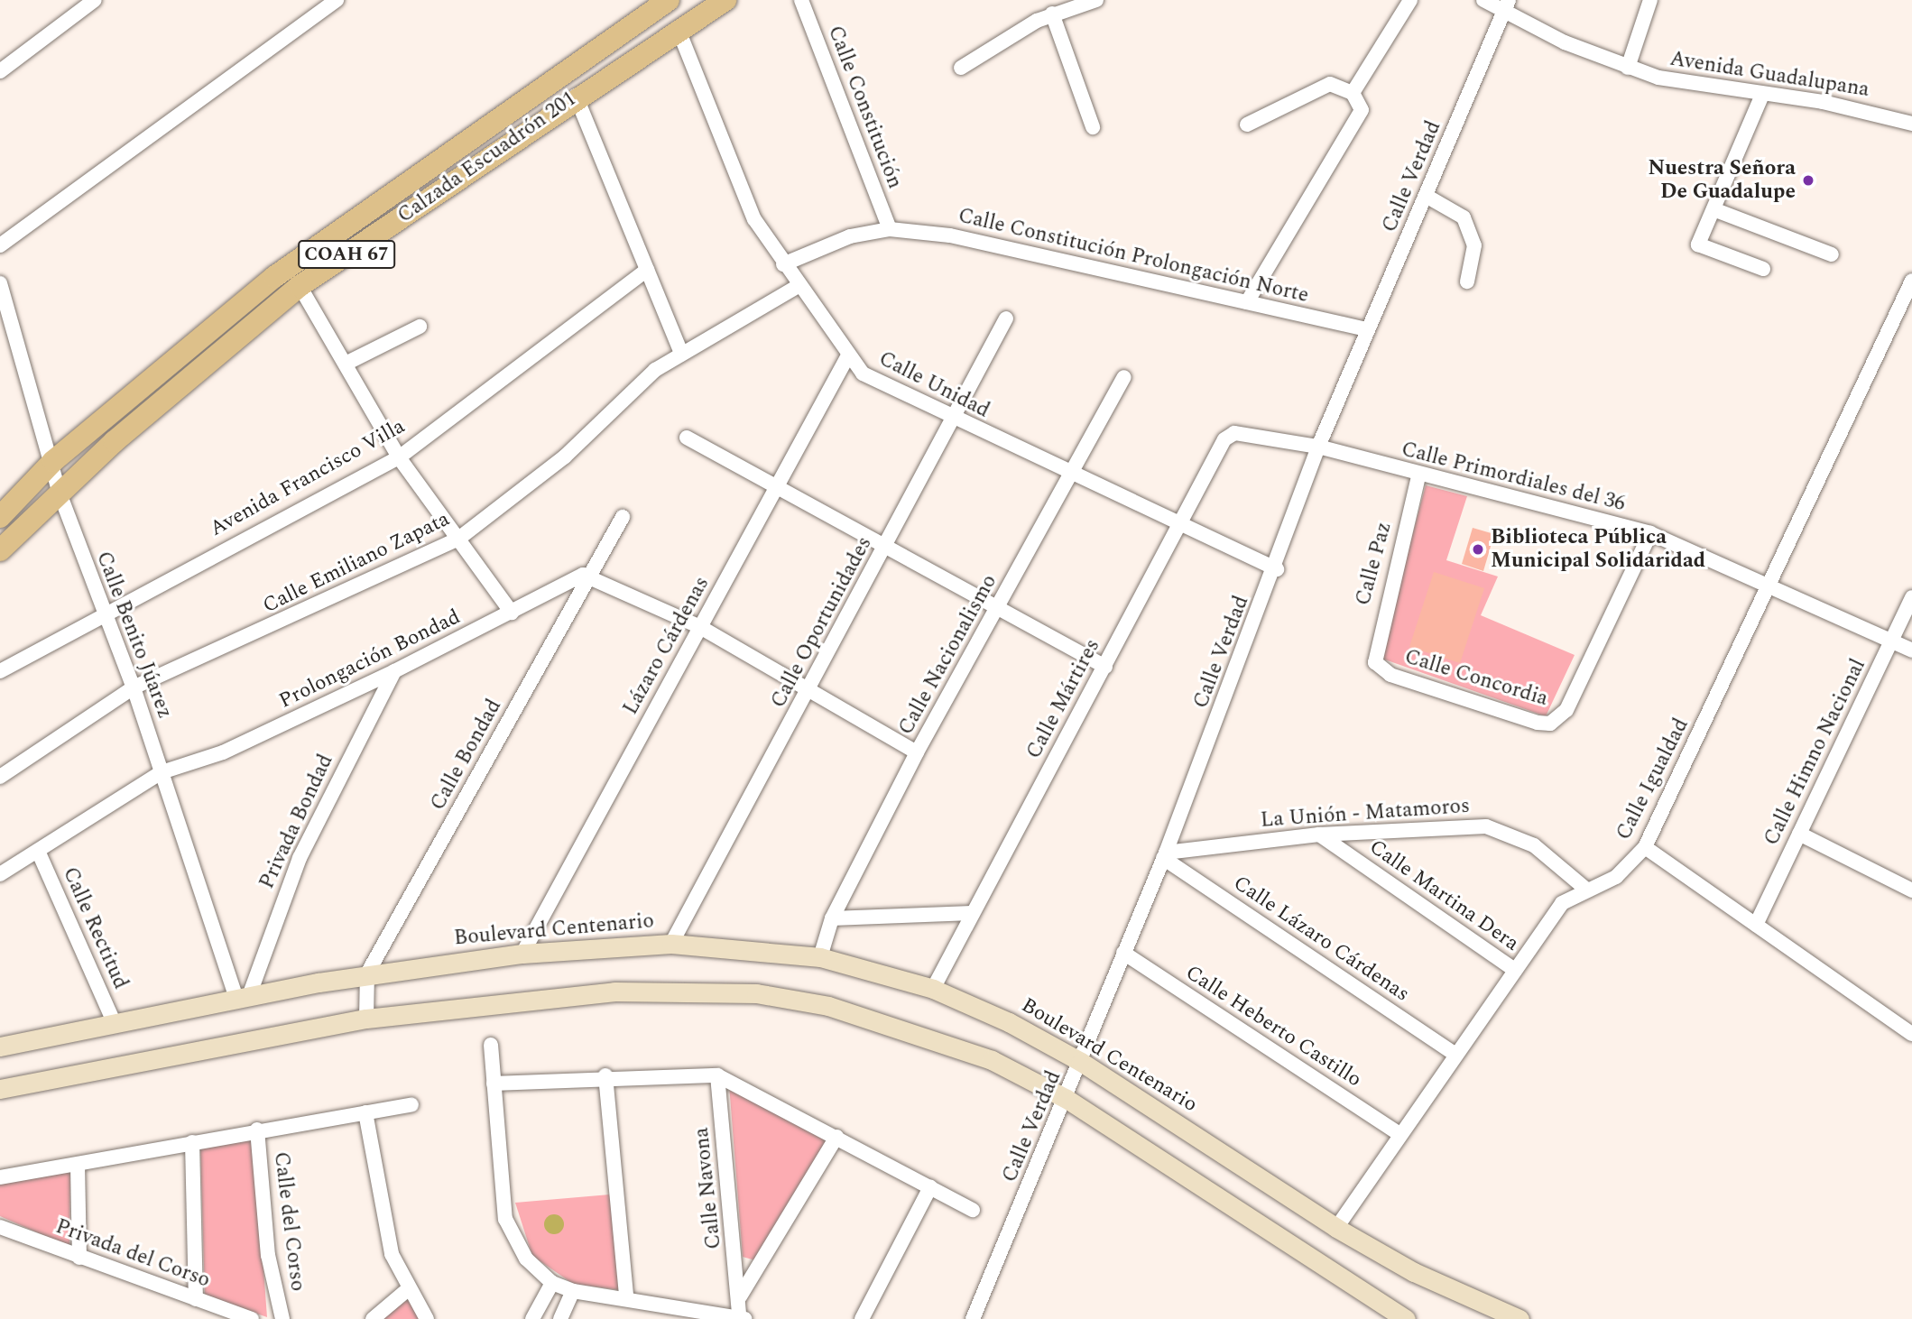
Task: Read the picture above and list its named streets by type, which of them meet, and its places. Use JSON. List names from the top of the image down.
{
  "streets": {
    "main road": ["Calzada Escuadrón 201", "COAH 67", "Boulevard Centenario"],
    "street": [
      "Avenida Guadalupana",
      "Calle Constitución",
      "Calle Verdad",
      "Calle Constitución Prolongación Norte",
      "Calle Unidad",
      "Calle Primordiales del 36",
      "Avenida Francisco Villa",
      "Calle Emiliano Zapata",
      "Calle Paz",
      "Calle Oportunidades",
      "Calle Benito Júarez",
      "Lázaro Cárdenas",
      "Calle Nacionalismo",
      "Prolongación Bondad",
      "Calle Concordia",
      "Calle Mártires",
      "Calle Himno Nacional",
      "Calle Bondad",
      "Calle Igualdad",
      "La Unión - Matamoros",
      "Privada Bondad",
      "Calle Martina Dera",
      "Calle Rectitud",
      "Calle Lázaro Cárdenas",
      "Calle Heberto Castillo",
      "Calle Navona",
      "Calle del Corso",
      "Privada del Corso"
    ]
  },
  "crossings": [
    ["Avenida Guadalupana", "Calle Verdad"],
    ["Calle Constitución", "Calle Constitución Prolongación Norte"],
    ["Calzada Escuadrón 201", "Calle Unidad"],
    ["Calzada Escuadrón 201", "Calle Benito Júarez"],
    ["Calle Verdad", "Calle Constitución Prolongación Norte"],
    ["Calle Verdad", "Calle Unidad"],
    ["Calle Verdad", "Calle Primordiales del 36"],
    ["Calle Verdad", "La Unión - Matamoros"],
    ["Calle Verdad", "Boulevard Centenario"],
    ["Calle Verdad", "Calle Lázaro Cárdenas"],
    ["Calle Verdad", "Calle Heberto Castillo"],
    ["Calle Constitución Prolongación Norte", "Calle Unidad"],
    ["Calle Unidad", "Calle Emiliano Zapata"],
    ["Calle Unidad", "Calle Oportunidades"],
    ["Calle Unidad", "Lázaro Cárdenas"],
    ["Calle Unidad", "Calle Nacionalismo"],
    ["Calle Unidad", "Calle Mártires"],
    ["Calle Primordiales del 36", "Calle Paz"],
    ["Calle Primordiales del 36", "Calle Concordia"],
    ["Calle Primordiales del 36", "Calle Mártires"],
    ["Calle Primordiales del 36", "Calle Himno Nacional"],
    ["Calle Primordiales del 36", "Calle Igualdad"],
    ["Avenida Francisco Villa", "Calle Benito Júarez"],
    ["Calle Emiliano Zapata", "Calle Benito Júarez"],
    ["Calle Paz", "Calle Concordia"],
    ["Calle Oportunidades", "Boulevard Centenario"],
    ["Calle Benito Júarez", "Prolongación Bondad"],
    ["Calle Benito Júarez", "Privada Bondad"],
    ["Calle Benito Júarez", "Boulevard Centenario"],
    ["Lázaro Cárdenas", "Boulevard Centenario"],
    ["Calle Nacionalismo", "Boulevard Centenario"],
    ["Prolongación Bondad", "Calle Bondad"],
    ["Prolongación Bondad", "Privada Bondad"],
    ["Prolongación Bondad", "Calle Rectitud"],
    ["Calle Mártires", "Boulevard Centenario"],
    ["Calle Bondad", "Boulevard Centenario"],
    ["Calle Igualdad", "La Unión - Matamoros"],
    ["Calle Igualdad", "Calle Martina Dera"],
    ["Calle Igualdad", "Boulevard Centenario"],
    ["Calle Igualdad", "Calle Lázaro Cárdenas"],
    ["Calle Igualdad", "Calle Heberto Castillo"],
    ["La Unión - Matamoros", "Calle Martina Dera"],
    ["La Unión - Matamoros", "Calle Lázaro Cárdenas"],
    ["Privada Bondad", "Boulevard Centenario"],
    ["Calle Rectitud", "Boulevard Centenario"]
  ],
  "places": ["Nuestra Señora De Guadalupe", "Biblioteca Pública Municipal Solidaridad"]
}
